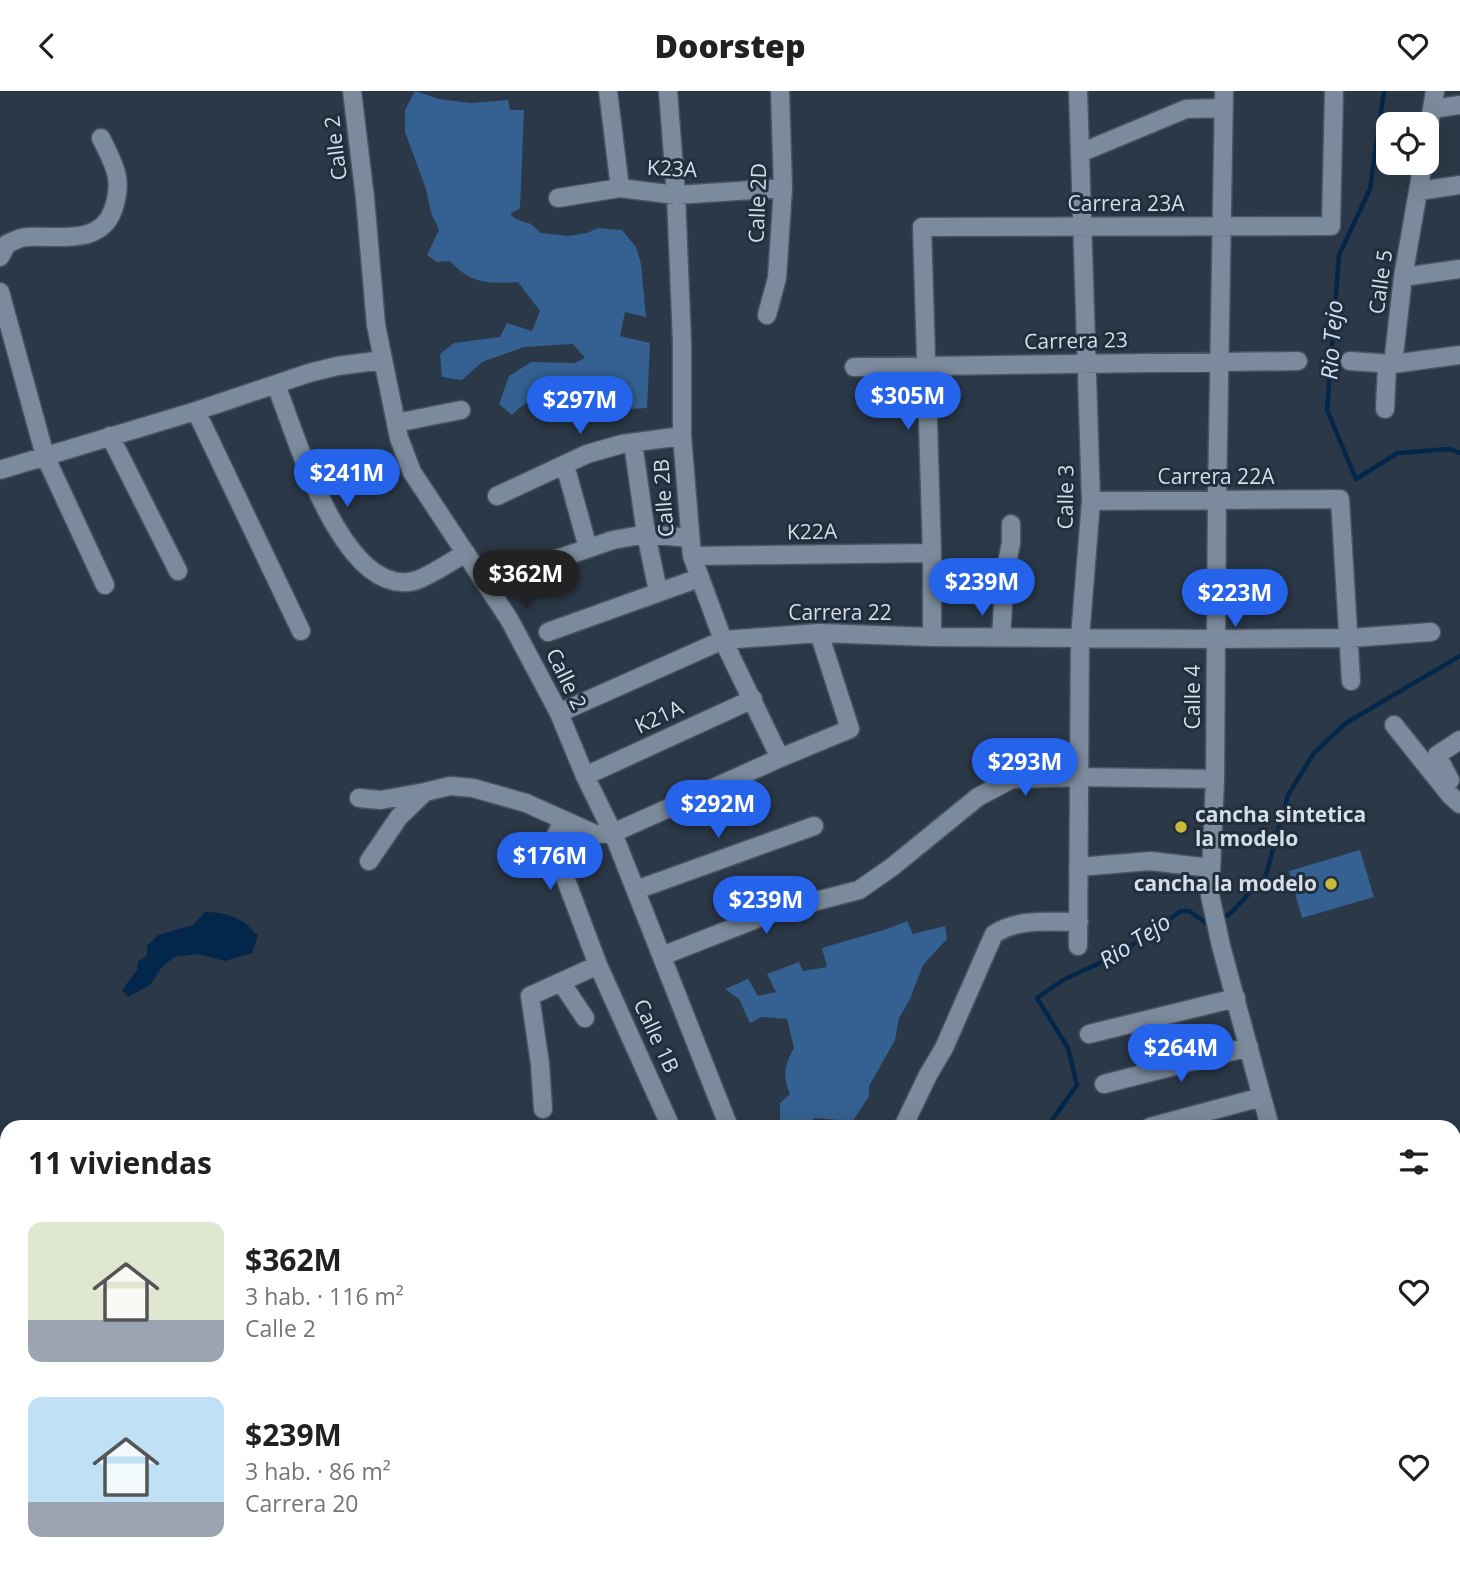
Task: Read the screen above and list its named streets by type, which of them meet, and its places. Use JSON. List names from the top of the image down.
{
  "streets": {
    "street": [
      "Calle 2",
      "K23A",
      "Calle 2D",
      "Carrera 23A",
      "Calle 5",
      "Carrera 23",
      "Carrera 22A",
      "Calle 3",
      "Calle 2B",
      "K22A",
      "Carrera 22",
      "Calle 4",
      "K21A",
      "Calle 1B"
    ]
  },
  "crossings": [
    ["Calle 2", "Carrera 22"],
    ["Calle 2", "K21A"],
    ["K23A", "Calle 2D"],
    ["K23A", "Calle 2B"],
    ["Carrera 23A", "Carrera 23"],
    ["Carrera 23A", "Calle 3"],
    ["Carrera 23A", "Calle 4"],
    ["Carrera 23", "Calle 3"],
    ["Carrera 23", "Calle 4"],
    ["Carrera 22A", "Calle 3"],
    ["Carrera 22A", "Carrera 22"],
    ["Carrera 22A", "Calle 4"],
    ["Calle 3", "Carrera 22"],
    ["Calle 2B", "K22A"],
    ["Calle 2B", "Carrera 22"],
    ["Calle 2B", "K21A"],
    ["Carrera 22", "Calle 4"]
  ],
  "water": ["Rio Tejo"],
  "places": ["cancha sintetica la modelo", "cancha la modelo"],
  "page": {
    "header": "Doorstep",
    "price": [
      "$305M",
      "$297M",
      "$241M",
      "$362M",
      "$239M",
      "$223M",
      "$293M",
      "$292M",
      "$176M",
      "$239M",
      "$264M"
    ],
    "heading": "11 viviendas",
    "list": [
      {
        "name": "$362M",
        "note": "3 hab. · 116 m² · Calle 2"
      },
      {
        "name": "$239M",
        "note": "3 hab. · 86 m² · Carrera 20"
      }
    ]
  }
}
